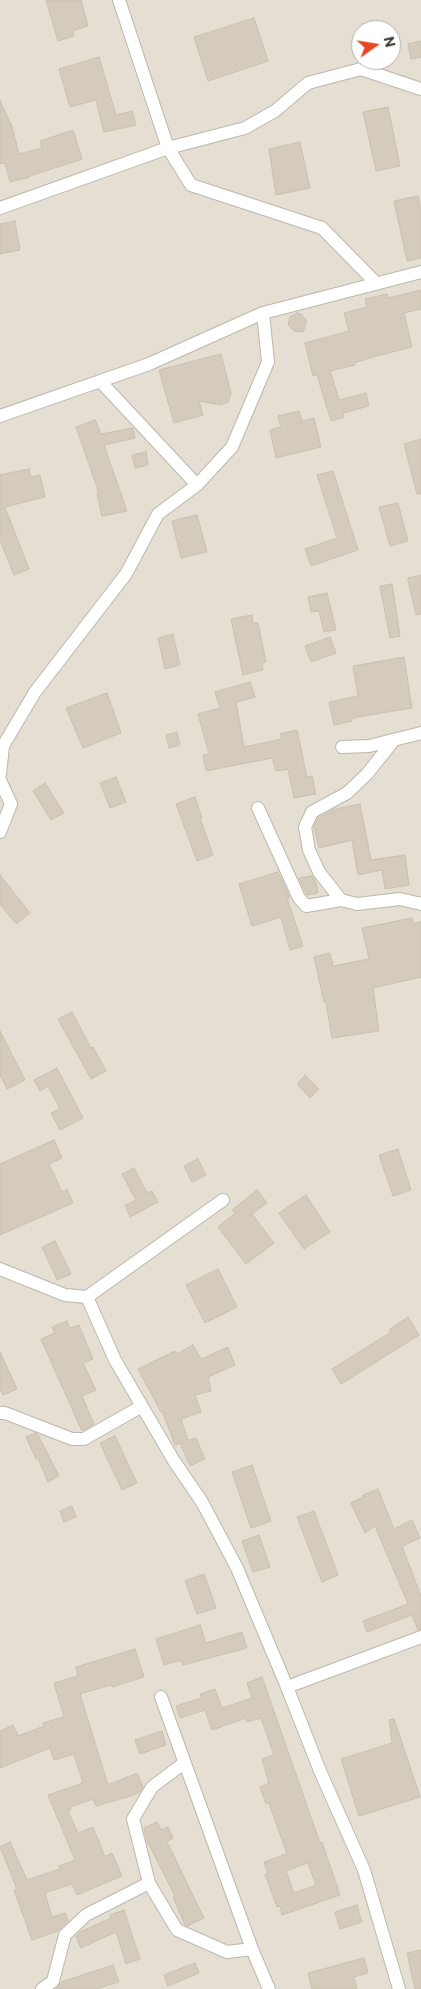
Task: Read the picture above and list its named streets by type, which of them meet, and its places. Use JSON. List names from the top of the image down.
{
  "north": "right"
}
